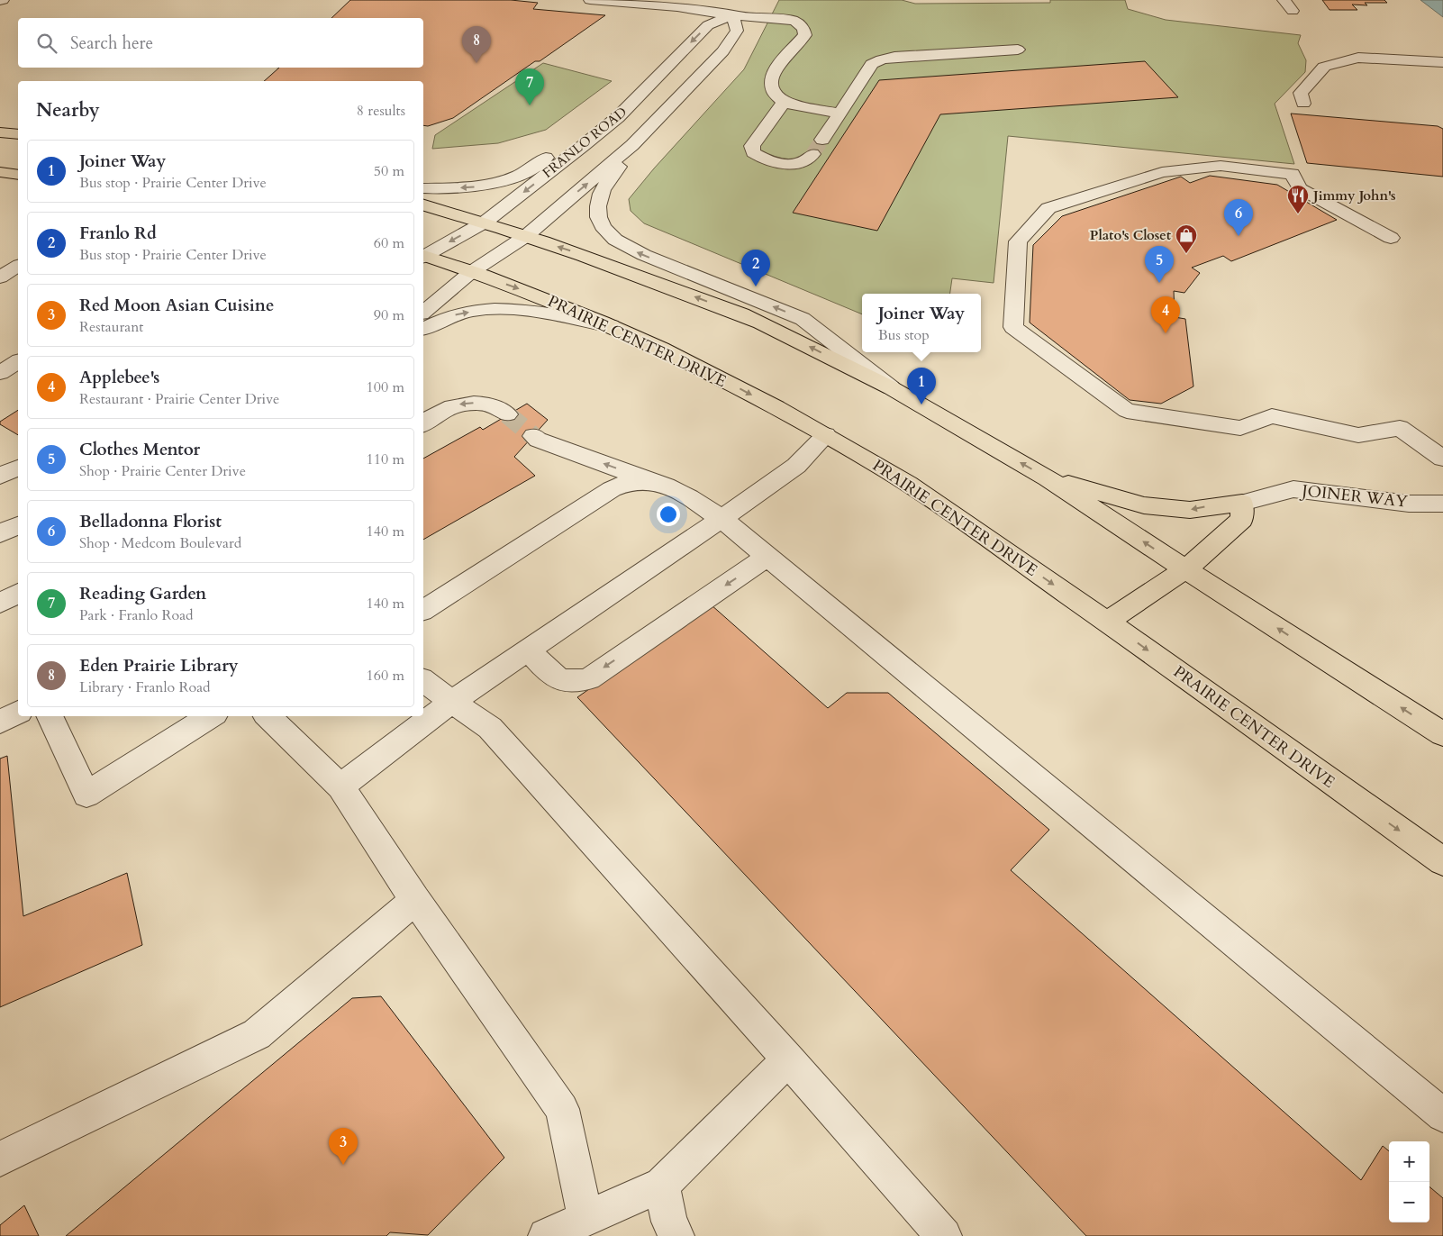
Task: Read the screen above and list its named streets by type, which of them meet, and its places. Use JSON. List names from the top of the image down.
{
  "streets": {
    "main road": ["PRAIRIE CENTER DRIVE"],
    "street": ["FRANLO ROAD", "JOINER WAY"]
  },
  "crossings": [
    ["FRANLO ROAD", "PRAIRIE CENTER DRIVE"]
  ],
  "places": {
    "restaurant": ["Jimmy John's"],
    "shop": ["Plato's Closet"]
  },
  "page": {
    "search": "Search here",
    "pins": [
      "8",
      "7",
      "6",
      "5",
      "2",
      "4",
      "1",
      "3"
    ],
    "heading": ["Nearby", "8 results"],
    "list": [
      {
        "mark": "1",
        "name": "Joiner Way",
        "note": "Bus stop · Prairie Center Drive",
        "value": "50 m"
      },
      {
        "mark": "2",
        "name": "Franlo Rd",
        "note": "Bus stop · Prairie Center Drive",
        "value": "60 m"
      },
      {
        "mark": "3",
        "name": "Red Moon Asian Cuisine",
        "note": "Restaurant",
        "value": "90 m"
      },
      {
        "mark": "4",
        "name": "Applebee's",
        "note": "Restaurant · Prairie Center Drive",
        "value": "100 m"
      },
      {
        "mark": "5",
        "name": "Clothes Mentor",
        "note": "Shop · Prairie Center Drive",
        "value": "110 m"
      },
      {
        "mark": "6",
        "name": "Belladonna Florist",
        "note": "Shop · Medcom Boulevard",
        "value": "140 m"
      },
      {
        "mark": "7",
        "name": "Reading Garden",
        "note": "Park · Franlo Road",
        "value": "140 m"
      },
      {
        "mark": "8",
        "name": "Eden Prairie Library",
        "note": "Library · Franlo Road",
        "value": "160 m"
      }
    ],
    "popup": ["Joiner Way", "Bus stop"],
    "map_buttons": ["+", "−"]
  }
}
